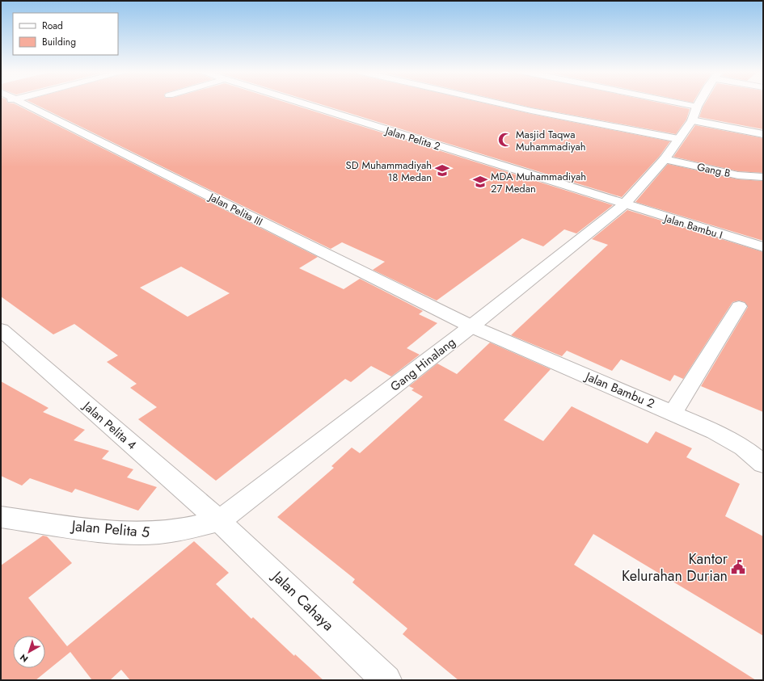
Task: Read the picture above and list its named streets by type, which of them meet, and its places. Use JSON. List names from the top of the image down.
{
  "streets": {
    "street": [
      "Jalan Pelita 2",
      "Gang B",
      "Jalan Pelita III",
      "Jalan Bambu I",
      "Gang Hinalang",
      "Jalan Bambu 2",
      "Jalan Pelita 4",
      "Jalan Pelita 5",
      "Jalan Cahaya"
    ]
  },
  "crossings": [
    ["Jalan Pelita 2", "Jalan Bambu I"],
    ["Jalan Pelita 2", "Gang Hinalang"],
    ["Gang B", "Gang Hinalang"],
    ["Jalan Pelita III", "Gang Hinalang"],
    ["Jalan Pelita III", "Jalan Bambu 2"],
    ["Jalan Bambu I", "Gang Hinalang"],
    ["Gang Hinalang", "Jalan Bambu 2"],
    ["Gang Hinalang", "Jalan Pelita 4"],
    ["Gang Hinalang", "Jalan Pelita 5"],
    ["Gang Hinalang", "Jalan Cahaya"],
    ["Jalan Pelita 4", "Jalan Pelita 5"],
    ["Jalan Pelita 4", "Jalan Cahaya"],
    ["Jalan Pelita 5", "Jalan Cahaya"]
  ],
  "places": {
    "mosque": ["Masjid Taqwa Muhammadiyah"],
    "school or university": ["SD Muhammadiyah 18 Medan", "MDA Muhammadiyah 27 Medan"],
    "public building": ["Kantor Kelurahan Durian"]
  },
  "legend": ["Road", "Building"],
  "north": "bottom left"
}
